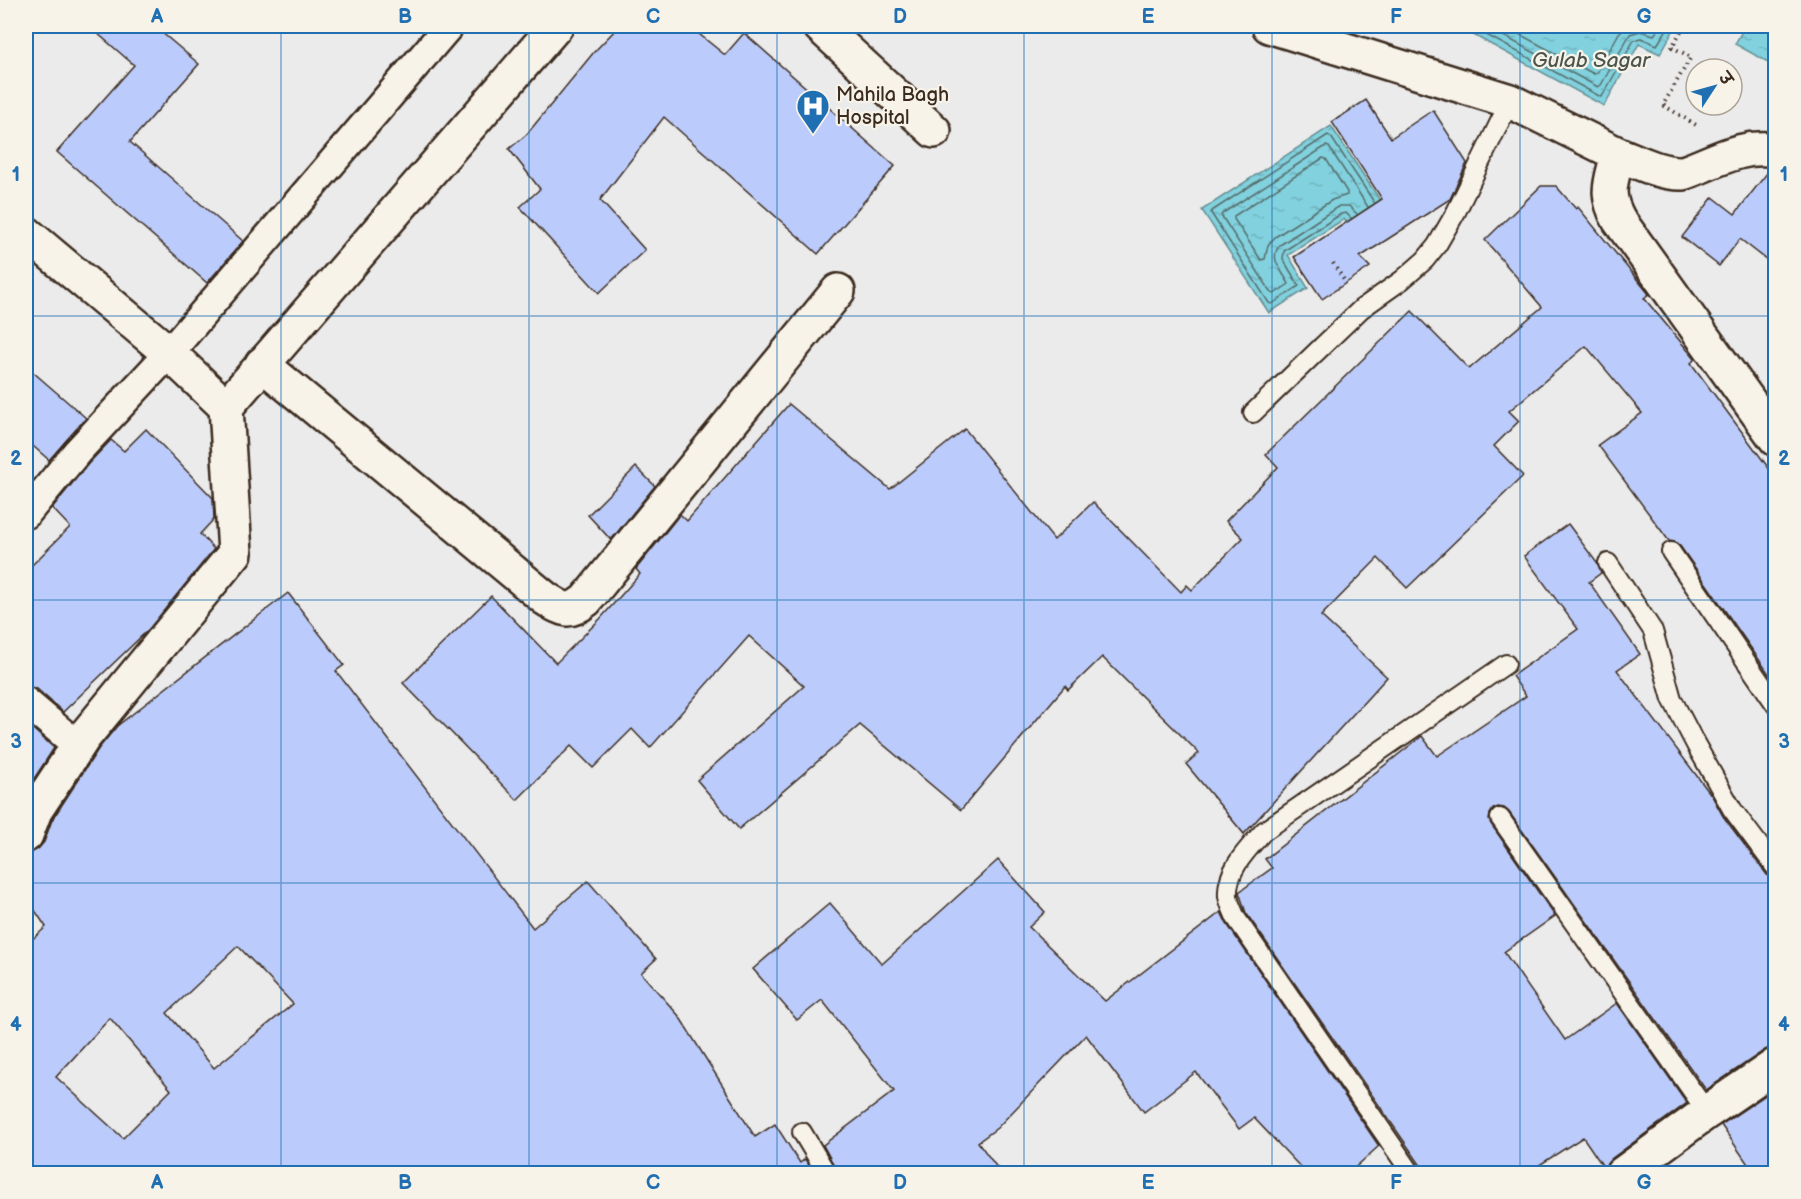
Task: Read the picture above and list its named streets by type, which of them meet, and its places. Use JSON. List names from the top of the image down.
{
  "water": ["Gulab Sagar"],
  "places": {
    "hospital": ["Mahila Bagh Hospital"]
  },
  "north": "top right",
  "grid": {
    "columns": [
      "A",
      "B",
      "C",
      "D",
      "E",
      "F",
      "G"
    ],
    "rows": [
      "1",
      "2",
      "3",
      "4"
    ]
  }
}
